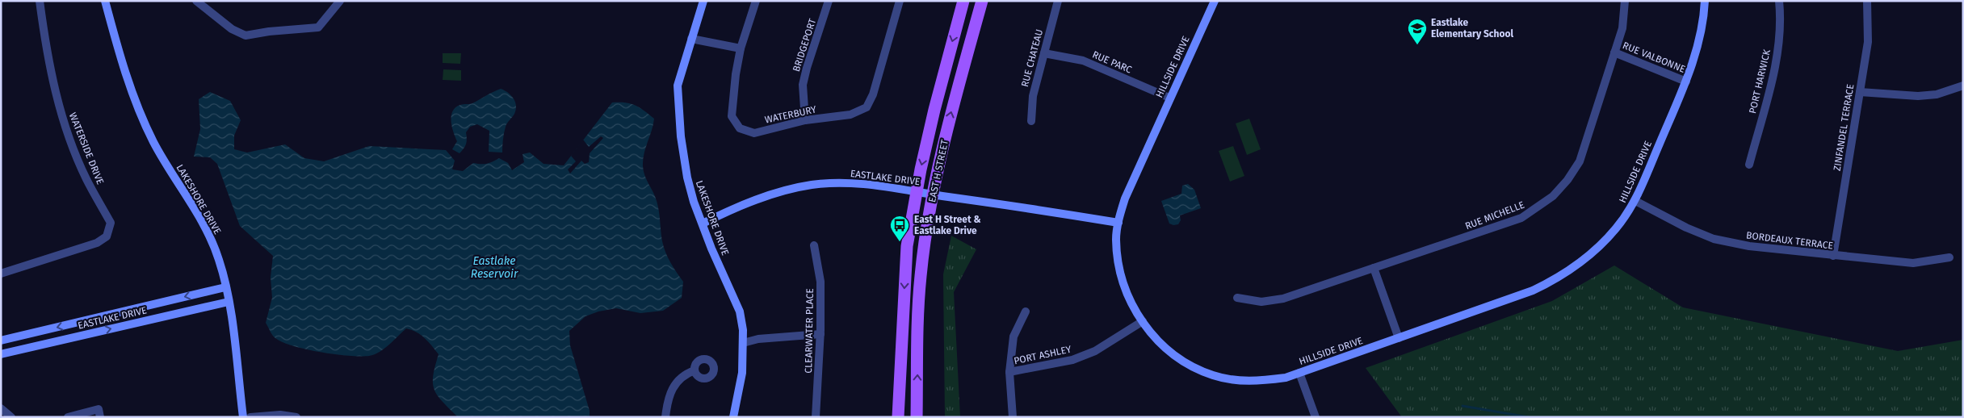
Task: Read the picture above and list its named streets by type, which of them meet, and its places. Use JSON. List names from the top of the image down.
{
  "streets": {
    "main road": ["EAST H STREET"],
    "street": [
      "BRIDGEPORT",
      "RUE VALBONNE",
      "RUE CHATEAU",
      "RUE PARC",
      "HILLSIDE DRIVE",
      "PORT HARWICK",
      "WATERBURY",
      "ZINFANDEL TERRACE",
      "WATERSIDE DRIVE",
      "EASTLAKE DRIVE",
      "LAKESHORE DRIVE",
      "RUE MICHELLE",
      "BORDEAUX TERRACE",
      "CLEARWATER PLACE",
      "PORT ASHLEY"
    ]
  },
  "crossings": [
    ["BRIDGEPORT", "WATERBURY"],
    ["RUE VALBONNE", "HILLSIDE DRIVE"],
    ["RUE VALBONNE", "RUE MICHELLE"],
    ["RUE CHATEAU", "RUE PARC"],
    ["RUE PARC", "HILLSIDE DRIVE"],
    ["HILLSIDE DRIVE", "EASTLAKE DRIVE"],
    ["HILLSIDE DRIVE", "BORDEAUX TERRACE"],
    ["HILLSIDE DRIVE", "PORT ASHLEY"],
    ["ZINFANDEL TERRACE", "BORDEAUX TERRACE"],
    ["EAST H STREET", "EASTLAKE DRIVE"],
    ["EASTLAKE DRIVE", "LAKESHORE DRIVE"]
  ],
  "water": ["Eastlake Reservoir"],
  "places": {
    "school or university": ["Eastlake Elementary School"],
    "bus stop": ["East H Street & Eastlake Drive"]
  }
}
